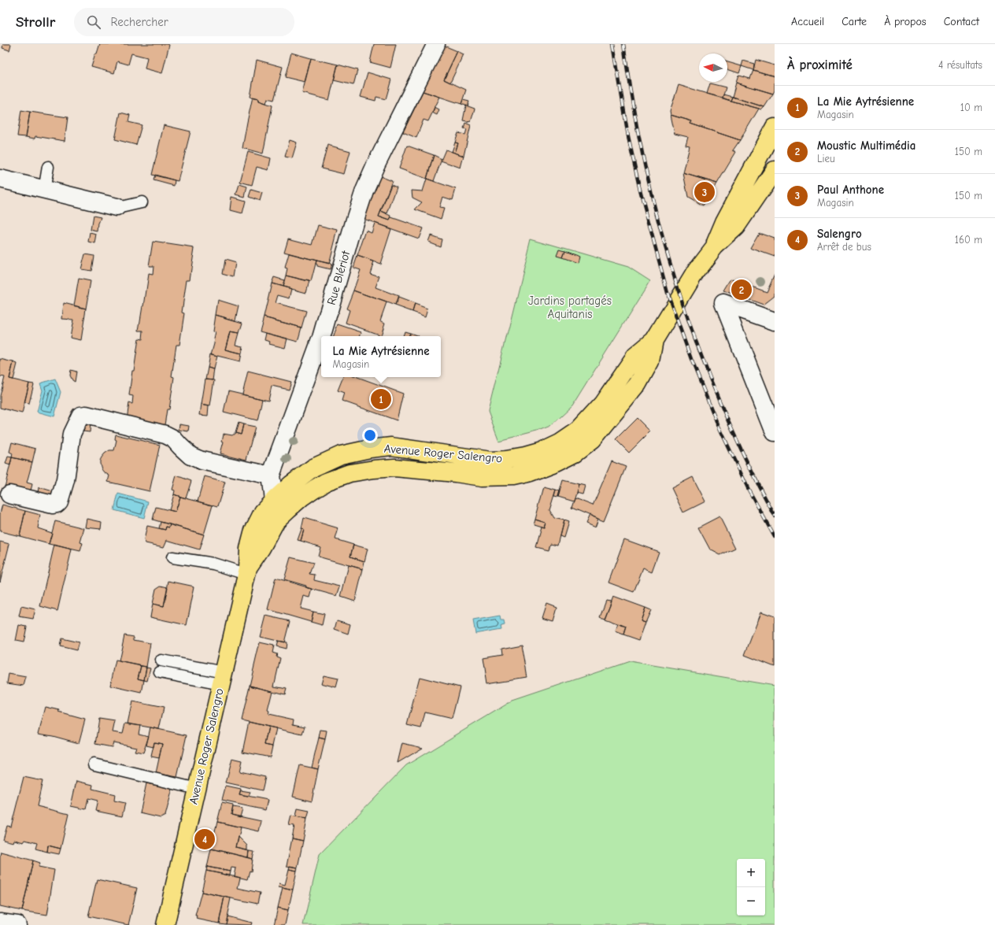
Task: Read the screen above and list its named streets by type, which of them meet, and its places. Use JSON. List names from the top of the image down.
{
  "streets": {
    "main road": ["Avenue Roger Salengro"],
    "street": ["Rue Blériot"]
  },
  "crossings": [
    ["Rue Blériot", "Avenue Roger Salengro"]
  ],
  "parks": ["Jardins partagés Aquitanis"],
  "north": "left",
  "page": {
    "header": "Strollr",
    "search": "Rechercher",
    "nav": [
      "Accueil",
      "Carte",
      "À propos",
      "Contact"
    ],
    "heading": ["À proximité", "4 résultats"],
    "list": [
      {
        "mark": "1",
        "name": "La Mie Aytrésienne",
        "note": "Magasin",
        "value": "10 m"
      },
      {
        "mark": "2",
        "name": "Moustic Multimédia",
        "note": "Lieu",
        "value": "150 m"
      },
      {
        "mark": "3",
        "name": "Paul Anthone",
        "note": "Magasin",
        "value": "150 m"
      },
      {
        "mark": "4",
        "name": "Salengro",
        "note": "Arrêt de bus",
        "value": "160 m"
      }
    ],
    "pins": [
      "3",
      "2",
      "1",
      "4"
    ],
    "popup": ["La Mie Aytrésienne", "Magasin"],
    "map_buttons": ["+", "−"]
  }
}
